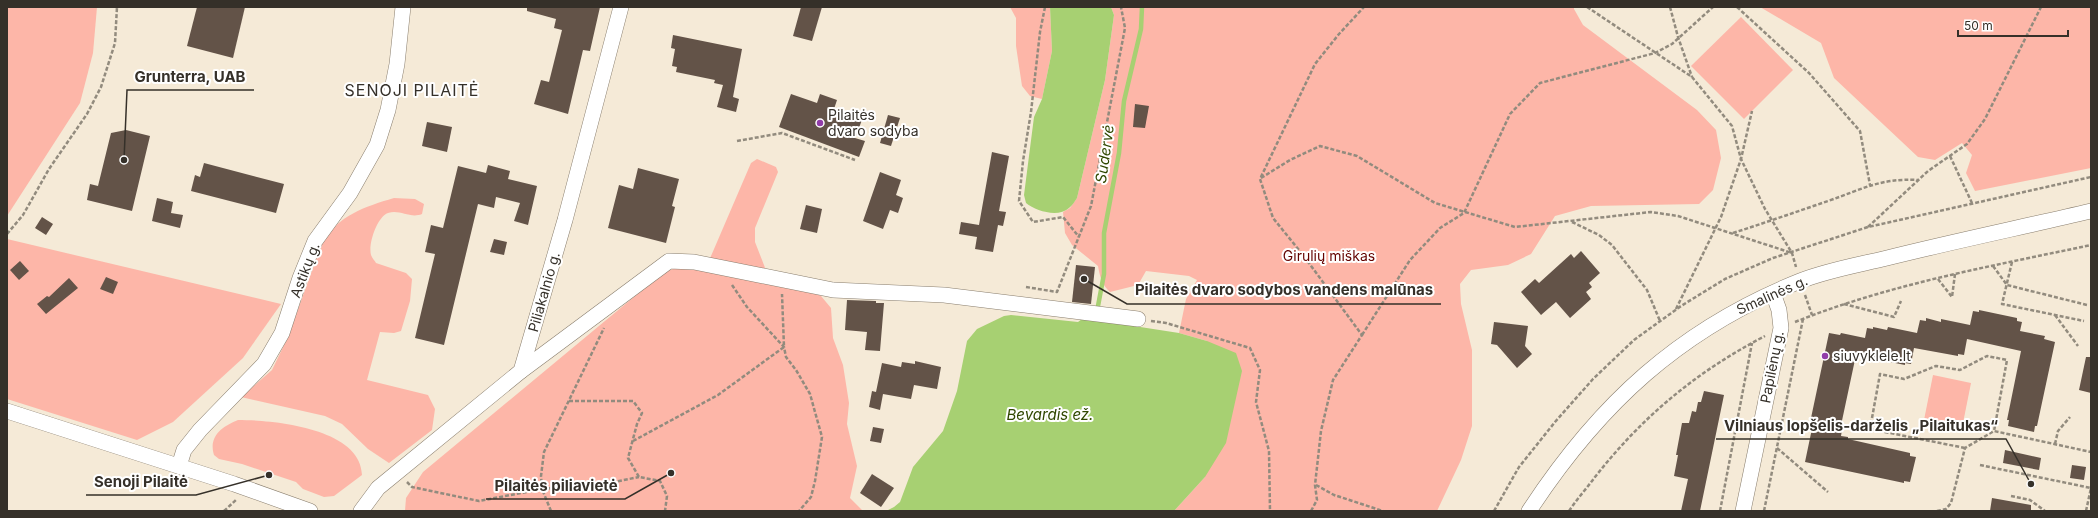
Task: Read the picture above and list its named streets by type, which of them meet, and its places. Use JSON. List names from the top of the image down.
{
  "streets": {
    "street": [
      "Astikų g.",
      "Piliakalnio g.",
      "Smalinės g.",
      "Papilėnų g."
    ]
  },
  "crossings": [
    ["Smalinės g.", "Papilėnų g."]
  ],
  "districts": ["SENOJI PILAITĖ"],
  "water": ["Sudervė", "Bevardis ež."],
  "parks": ["Girulių miškas"],
  "places": [
    "Pilaitės dvaro sodyba",
    "Grunterra, UAB",
    "Pilaitės dvaro sodybos vandens malūnas",
    "siuvyklele.lt",
    "Pilaitės piliavietė",
    "Senoji Pilaitė",
    "Vilniaus lopšelis-darželis „Pilaitukas“"
  ],
  "scale_bar": "50 m"
}
